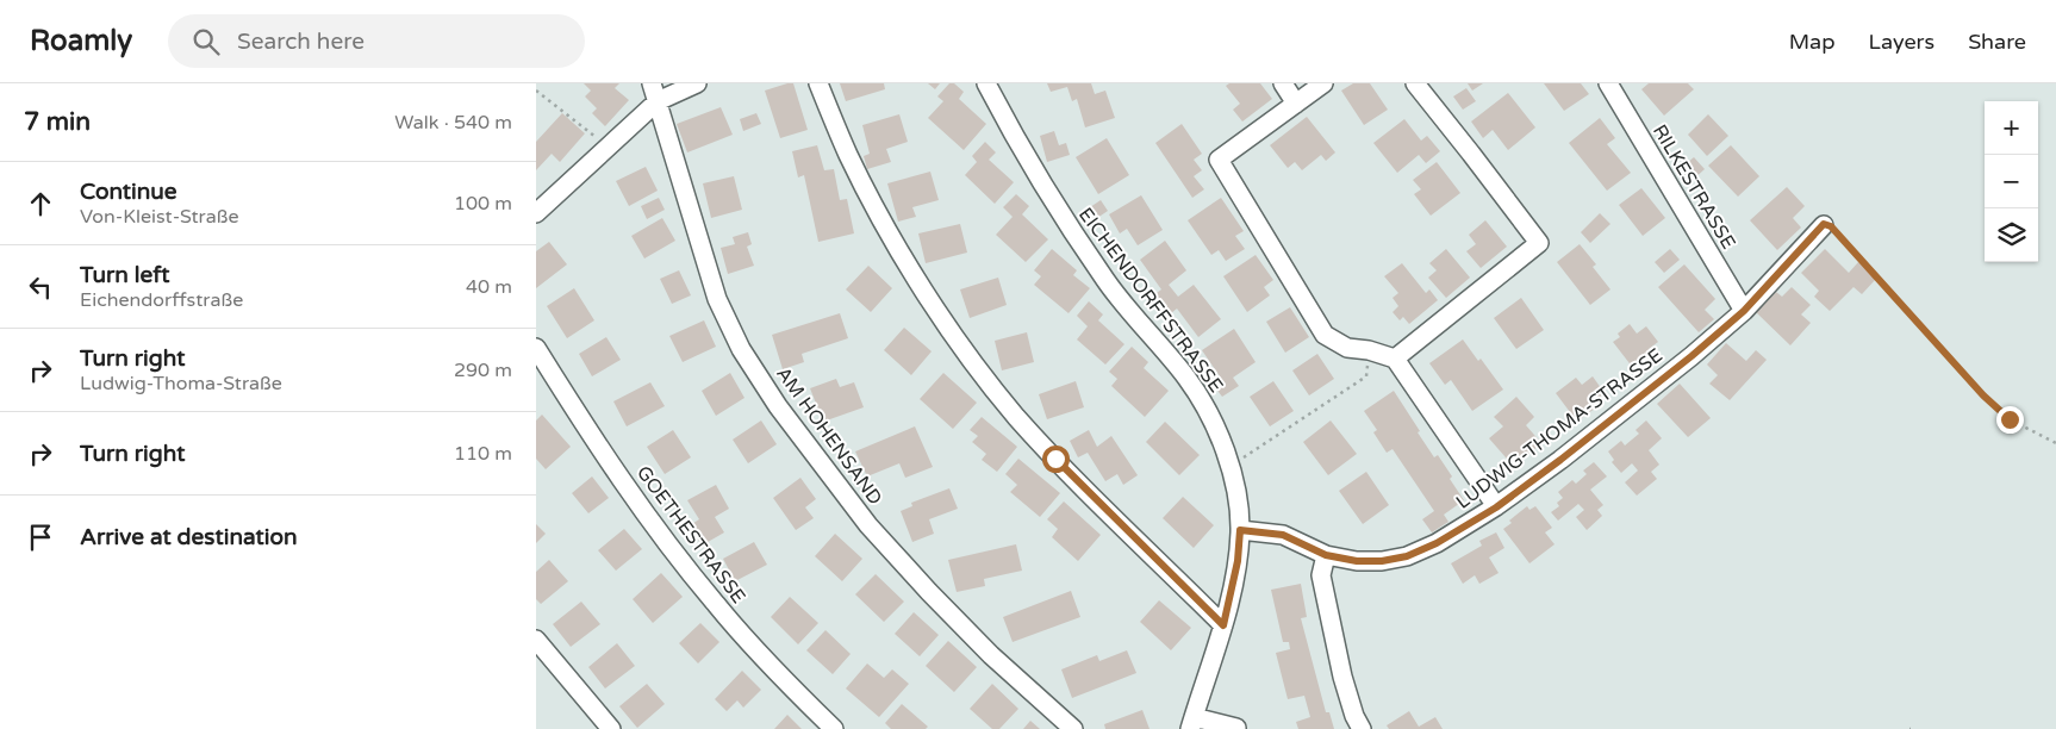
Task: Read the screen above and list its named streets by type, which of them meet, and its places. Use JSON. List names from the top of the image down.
{
  "streets": {
    "street": [
      "RILKESTRASSE",
      "EICHENDORFFSTRASSE",
      "LUDWIG-THOMA-STRASSE",
      "AM HOHENSAND",
      "GOETHESTRASSE"
    ]
  },
  "crossings": [
    ["RILKESTRASSE", "LUDWIG-THOMA-STRASSE"],
    ["EICHENDORFFSTRASSE", "LUDWIG-THOMA-STRASSE"]
  ],
  "page": {
    "header": "Roamly",
    "search": "Search here",
    "nav": ["Map", "Layers", "Share"],
    "heading": ["7 min", "Walk · 540 m"],
    "map_buttons": ["+", "−"],
    "list": [
      ["Continue", "Von-Kleist-Straße", "100 m"],
      ["Turn left", "Eichendorffstraße", "40 m"],
      ["Turn right", "Ludwig-Thoma-Straße", "290 m"],
      ["Turn right", "110 m"],
      "Arrive at destination"
    ]
  }
}
